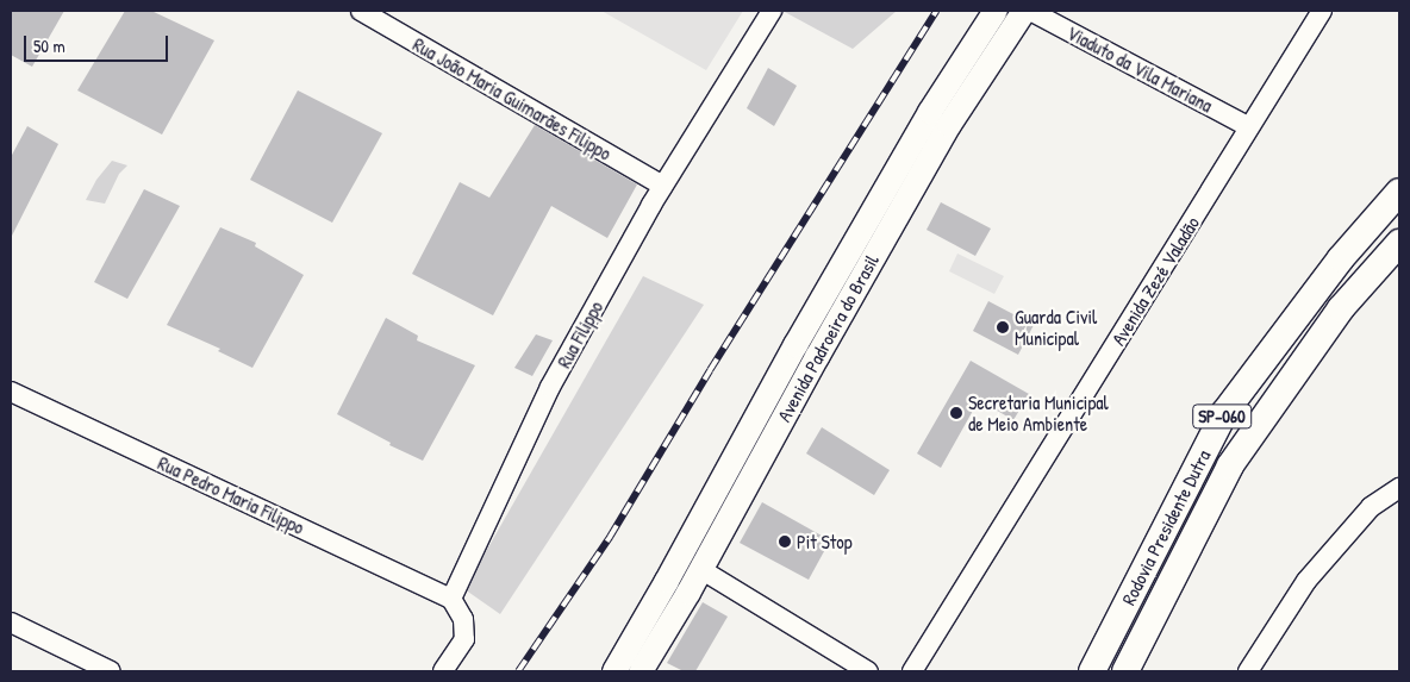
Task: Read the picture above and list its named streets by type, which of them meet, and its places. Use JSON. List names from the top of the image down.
{
  "streets": {
    "highway": ["SP-060", "Rodovia Presidente Dutra"],
    "main road": ["Avenida Padroeira do Brasil"],
    "street": [
      "Viaduto da Vila Mariana",
      "Rua João Maria Guimarães Filippo",
      "Avenida Zezé Valadão",
      "Rua Filippo",
      "Rua Pedro Maria Filippo"
    ]
  },
  "crossings": [
    ["Viaduto da Vila Mariana", "Avenida Zezé Valadão"],
    ["Rua João Maria Guimarães Filippo", "Rua Filippo"],
    ["Rua Filippo", "Rua Pedro Maria Filippo"]
  ],
  "places": ["Guarda Civil Municipal", "Secretaria Municipal de Meio Ambiente", "Pit Stop"],
  "scale_bar": "50 m"
}
